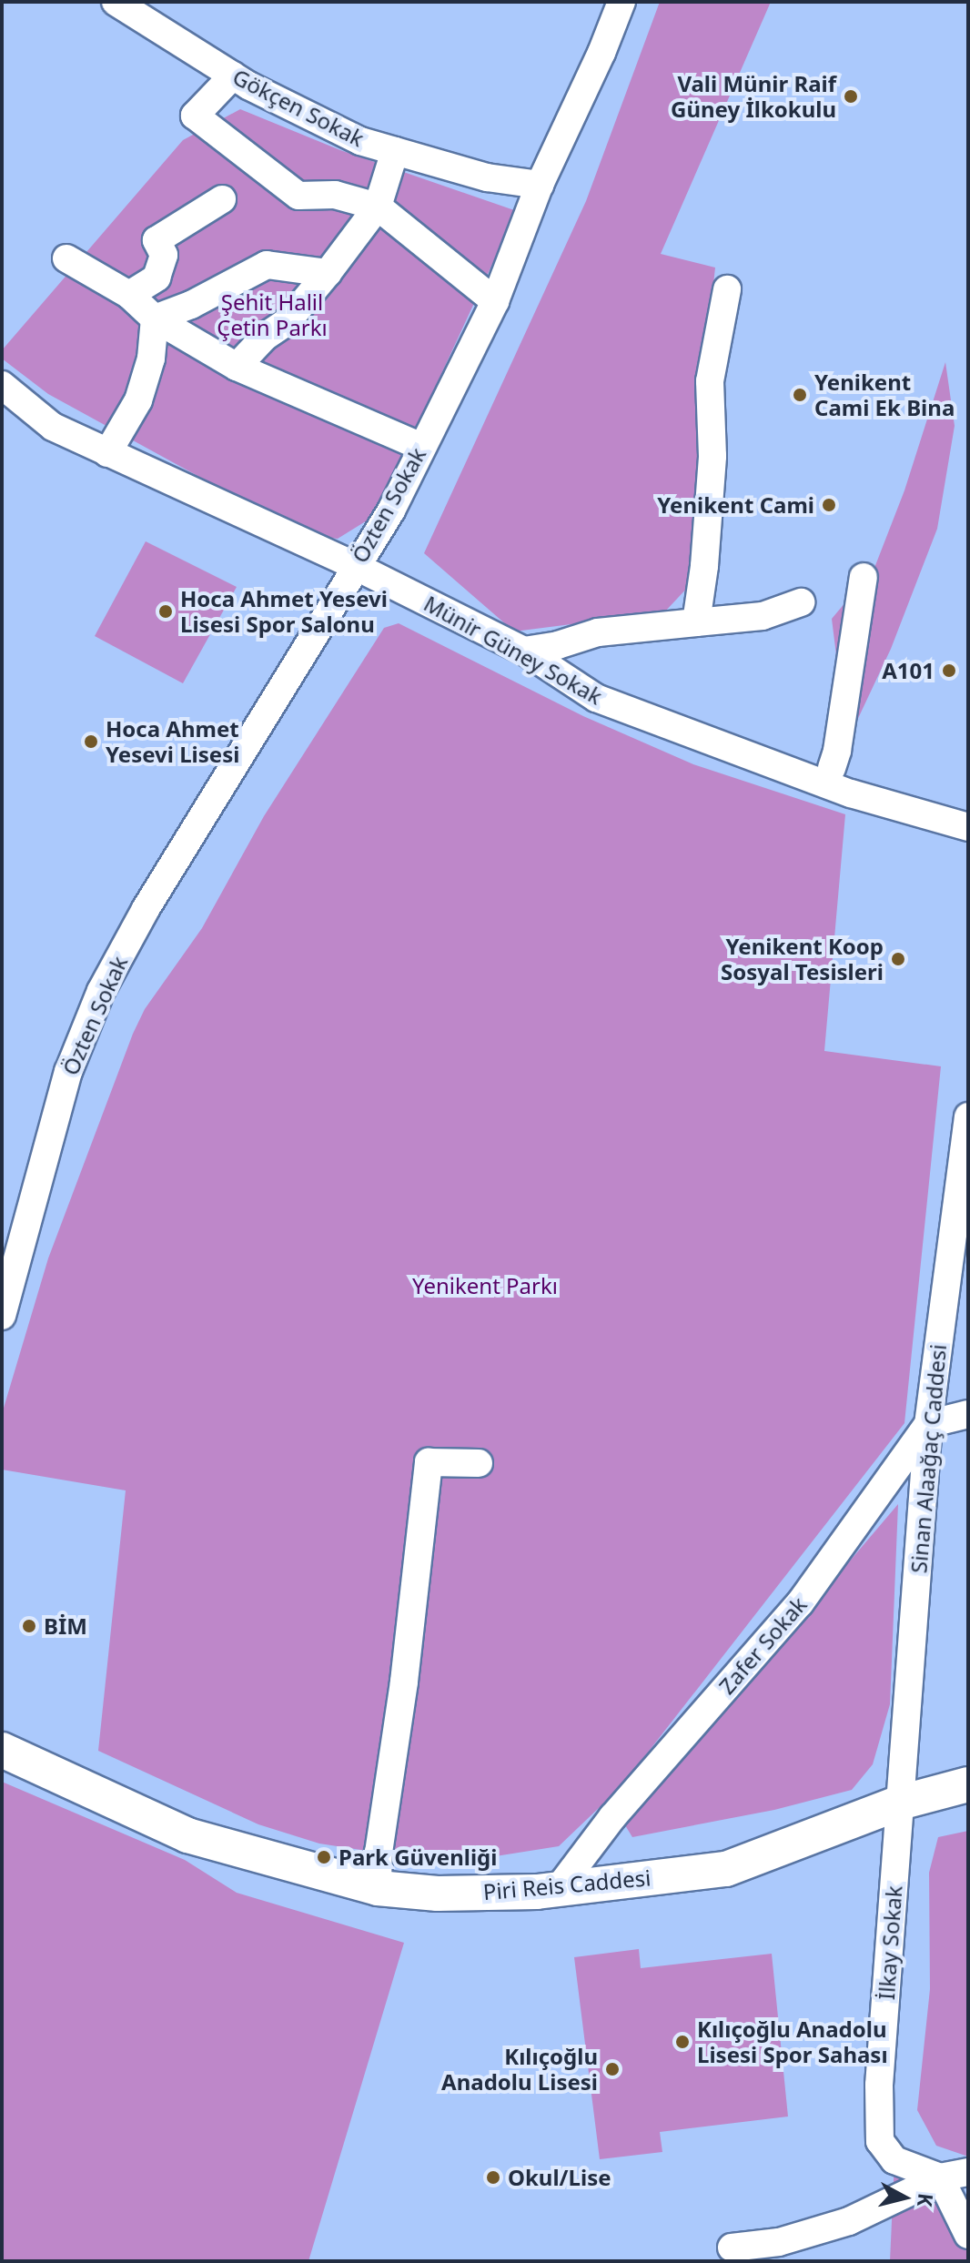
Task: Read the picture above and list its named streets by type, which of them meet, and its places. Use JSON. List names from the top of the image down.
{
  "streets": {
    "main road": ["Piri Reis Caddesi"],
    "street": [
      "Gökçen Sokak",
      "Özten Sokak",
      "Münir Güney Sokak",
      "Sinan Alaağaç Caddesi",
      "Zafer Sokak",
      "İlkay Sokak"
    ]
  },
  "crossings": [
    ["Gökçen Sokak", "Özten Sokak"],
    ["Özten Sokak", "Münir Güney Sokak"],
    ["Sinan Alaağaç Caddesi", "Zafer Sokak"],
    ["Sinan Alaağaç Caddesi", "Piri Reis Caddesi"],
    ["Sinan Alaağaç Caddesi", "İlkay Sokak"],
    ["Zafer Sokak", "Piri Reis Caddesi"],
    ["Piri Reis Caddesi", "İlkay Sokak"]
  ],
  "parks": ["Şehit Halil Çetin Parkı", "Yenikent Parkı"],
  "places": [
    "Vali Münir Raif Güney İlkokulu",
    "Yenikent Cami Ek Bina",
    "Yenikent Cami",
    "Hoca Ahmet Yesevi Lisesi Spor Salonu",
    "A101",
    "Hoca Ahmet Yesevi Lisesi",
    "Yenikent Koop Sosyal Tesisleri",
    "BİM",
    "Park Güvenliği",
    "Kılıçoğlu Anadolu Lisesi Spor Sahası",
    "Kılıçoğlu Anadolu Lisesi",
    "Okul/Lise"
  ],
  "north": "right"
}
